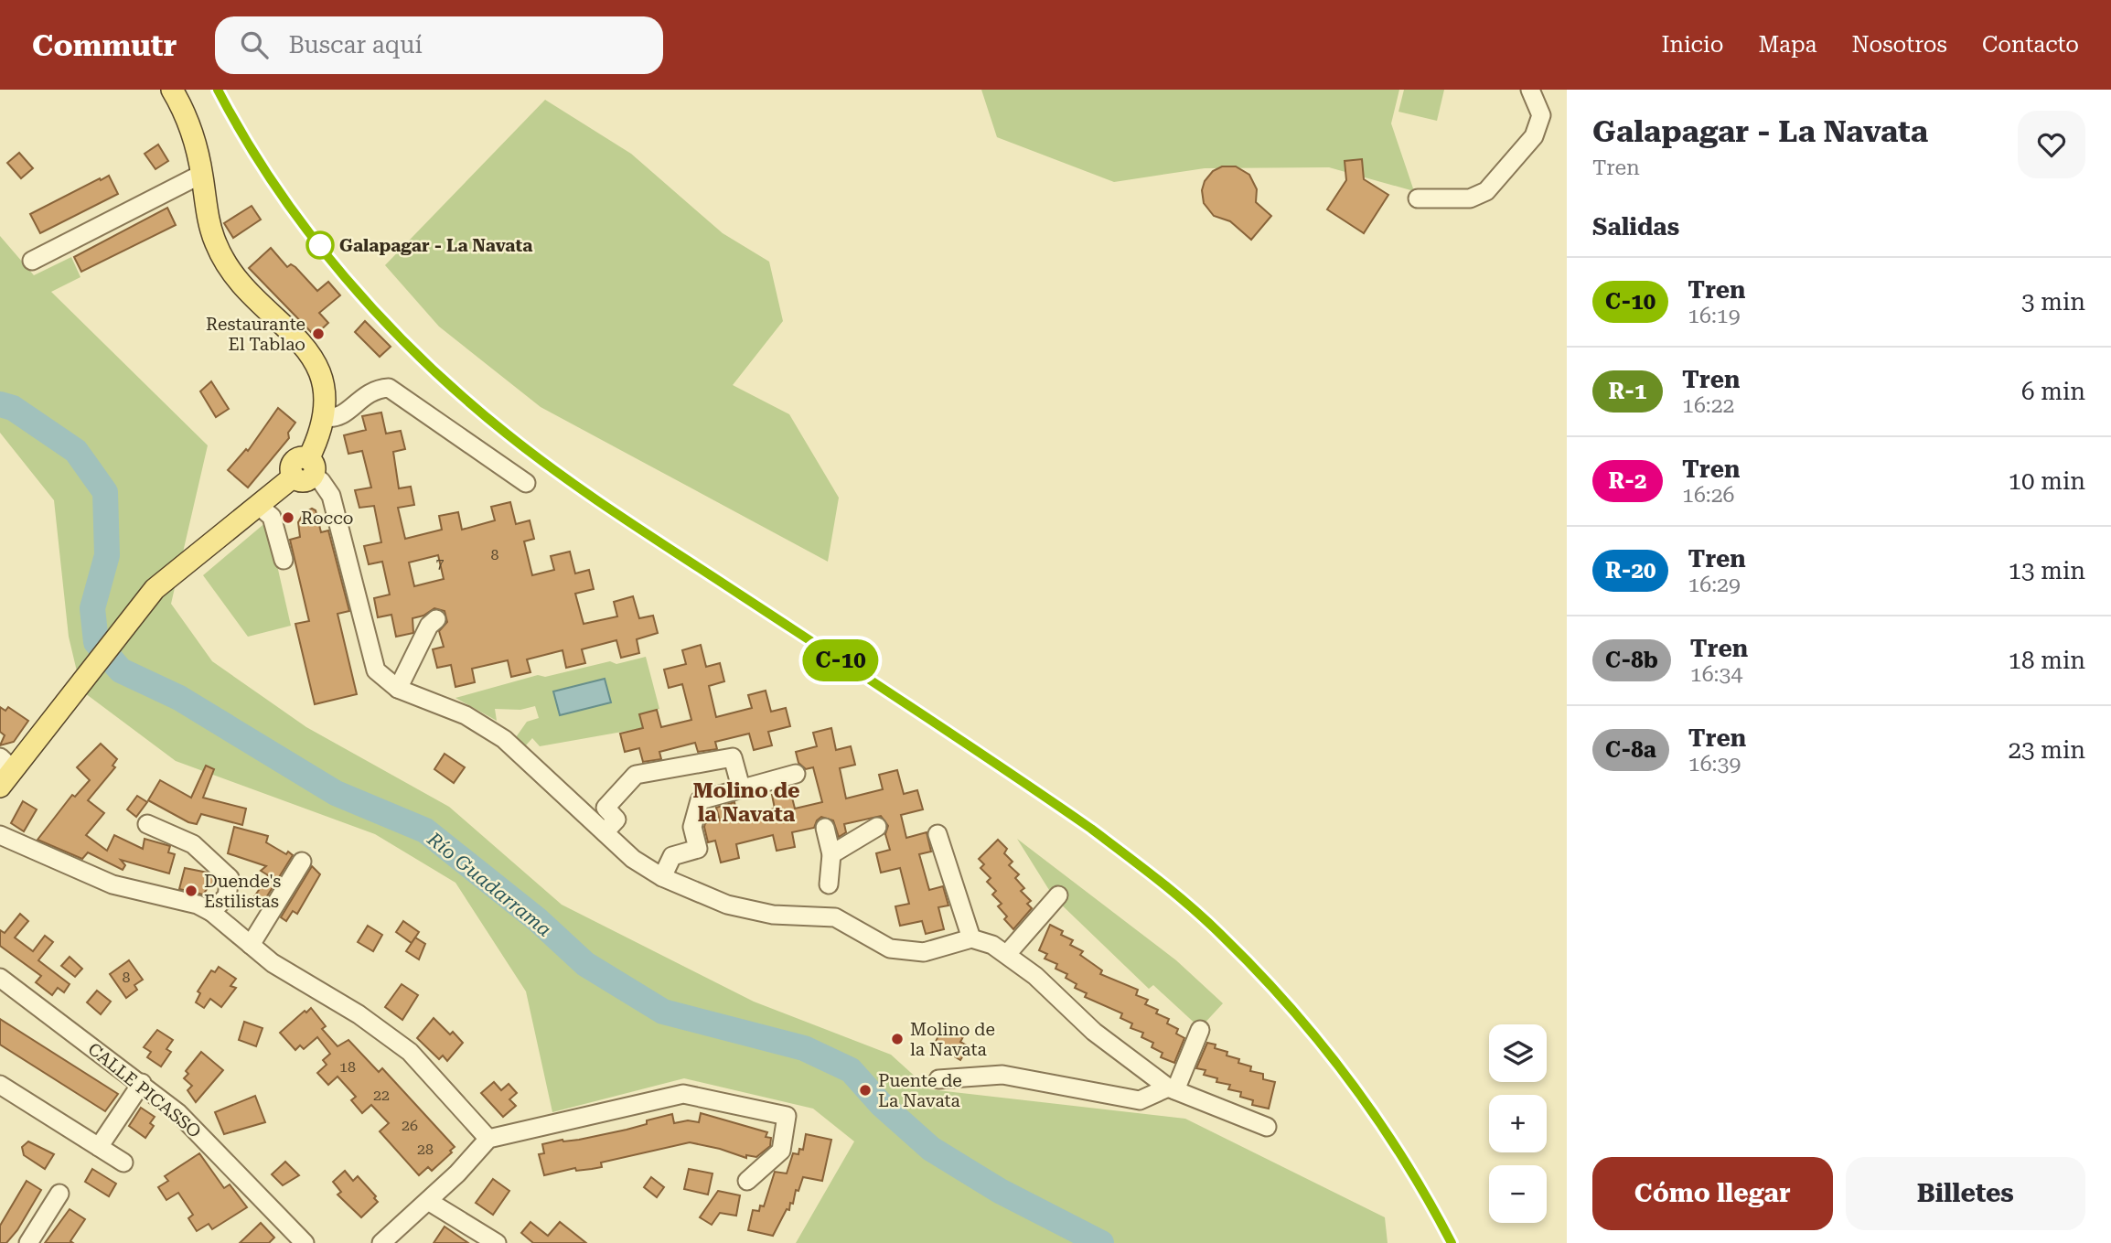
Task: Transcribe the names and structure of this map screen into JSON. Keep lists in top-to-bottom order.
{
  "streets": {
    "street": ["CALLE PICASSO"]
  },
  "districts": ["Molino de la Navata"],
  "water": ["Río Guadarrama"],
  "places": [
    "Galapagar - La Navata",
    "Restaurante El Tablao",
    "Rocco",
    "Duende's Estilistas",
    "Molino de la Navata",
    "Puente de La Navata"
  ],
  "house_numbers": [
    "8",
    "7",
    "8",
    "18",
    "22",
    "26",
    "28"
  ],
  "page": {
    "header": "Commutr",
    "search": "Buscar aquí",
    "nav": [
      "Inicio",
      "Mapa",
      "Nosotros",
      "Contacto"
    ],
    "on_map": "C-10",
    "heading": [
      ["Galapagar - La Navata", "Tren"],
      "Salidas"
    ],
    "list": [
      {
        "mark": "C-10",
        "name": "Tren",
        "note": "16:19",
        "value": "3 min"
      },
      {
        "mark": "R-1",
        "name": "Tren",
        "note": "16:22",
        "value": "6 min"
      },
      {
        "mark": "R-2",
        "name": "Tren",
        "note": "16:26",
        "value": "10 min"
      },
      {
        "mark": "R-20",
        "name": "Tren",
        "note": "16:29",
        "value": "13 min"
      },
      {
        "mark": "C-8b",
        "name": "Tren",
        "note": "16:34",
        "value": "18 min"
      },
      {
        "mark": "C-8a",
        "name": "Tren",
        "note": "16:39",
        "value": "23 min"
      }
    ],
    "map_buttons": ["+", "−"],
    "buttons": ["Cómo llegar", "Billetes"]
  }
}
